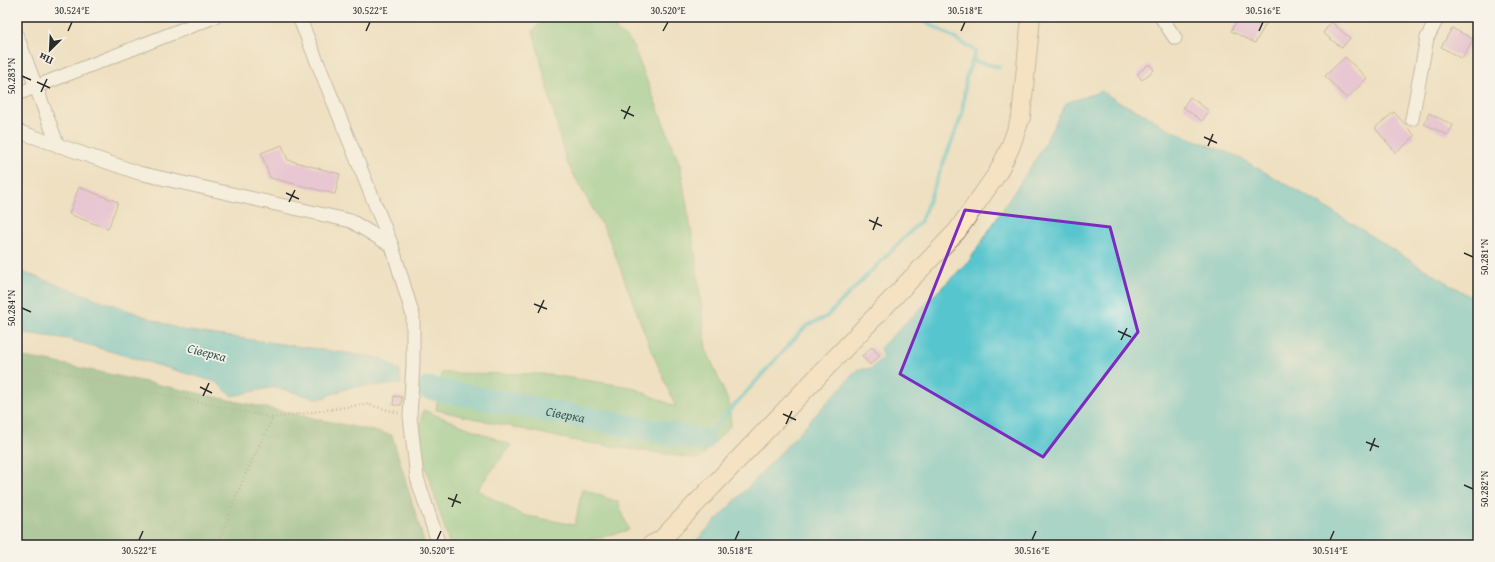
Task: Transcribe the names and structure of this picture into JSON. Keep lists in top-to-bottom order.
{
  "water": ["Сіверка"],
  "north": "bottom left",
  "coordinates": [
    "30.524°E",
    "30.522°E",
    "30.520°E",
    "30.518°E",
    "30.516°E",
    "50.283°N",
    "50.281°N",
    "50.284°N",
    "50.282°N",
    "30.514°E"
  ]
}
